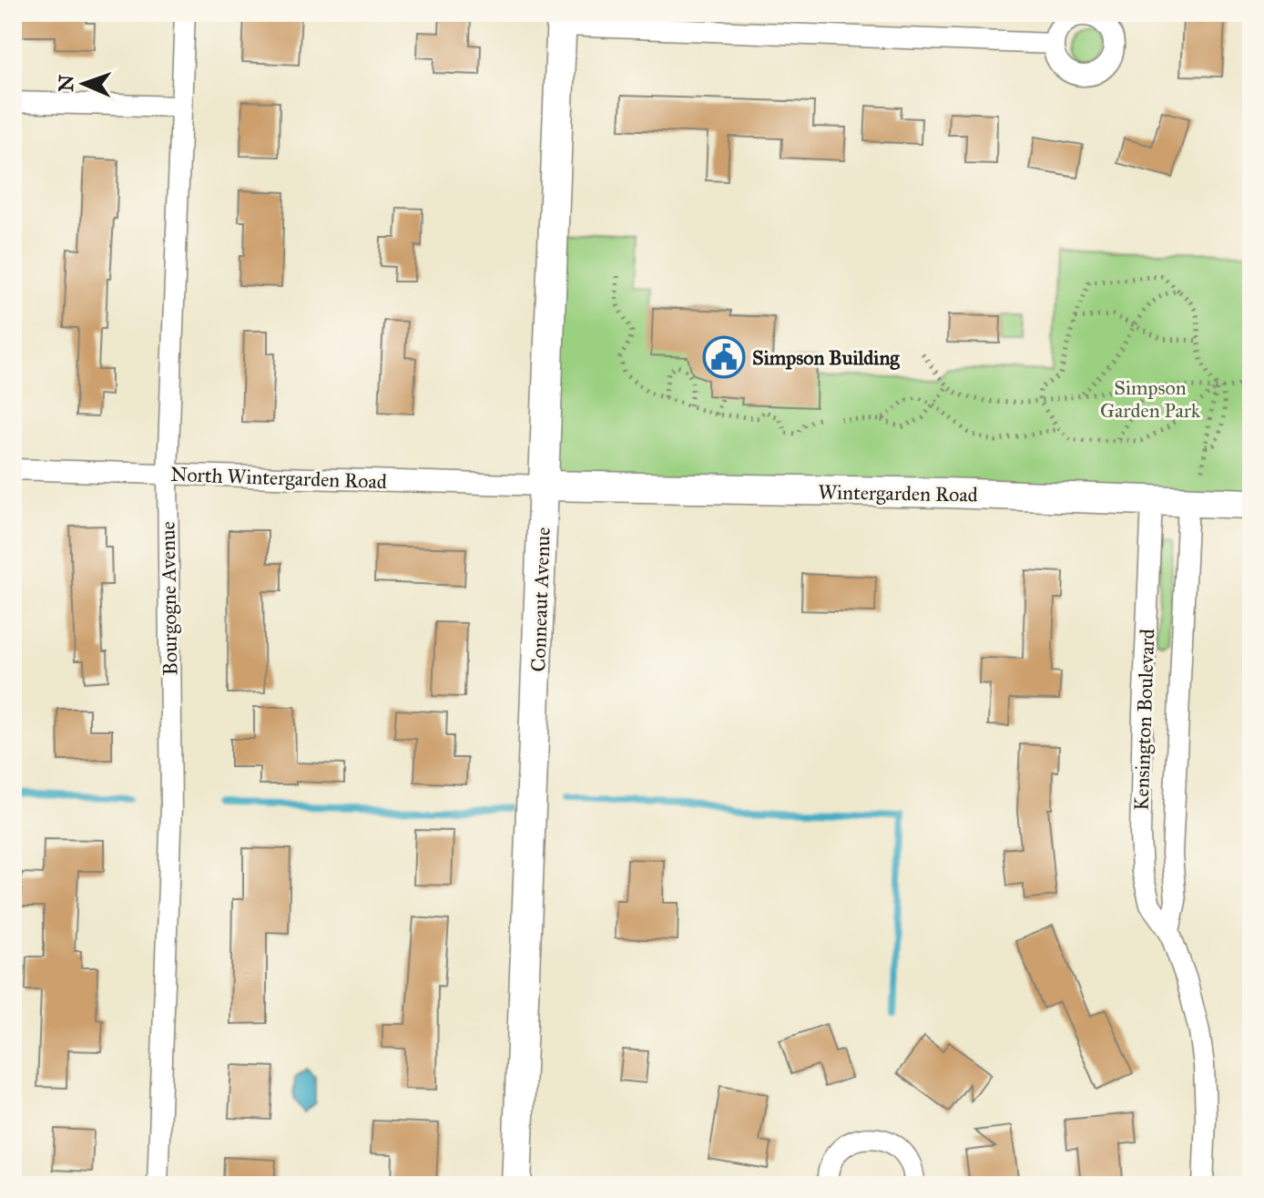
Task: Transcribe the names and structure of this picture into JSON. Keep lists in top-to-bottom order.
{
  "streets": {
    "street": [
      "North Wintergarden Road",
      "Wintergarden Road",
      "Bourgogne Avenue",
      "Conneaut Avenue",
      "Kensington Boulevard"
    ]
  },
  "crossings": [
    ["North Wintergarden Road", "Wintergarden Road"],
    ["North Wintergarden Road", "Bourgogne Avenue"],
    ["North Wintergarden Road", "Conneaut Avenue"],
    ["Wintergarden Road", "Conneaut Avenue"],
    ["Wintergarden Road", "Kensington Boulevard"]
  ],
  "parks": ["Simpson Garden Park"],
  "places": {
    "public building": ["Simpson Building"]
  },
  "north": "left"
}
